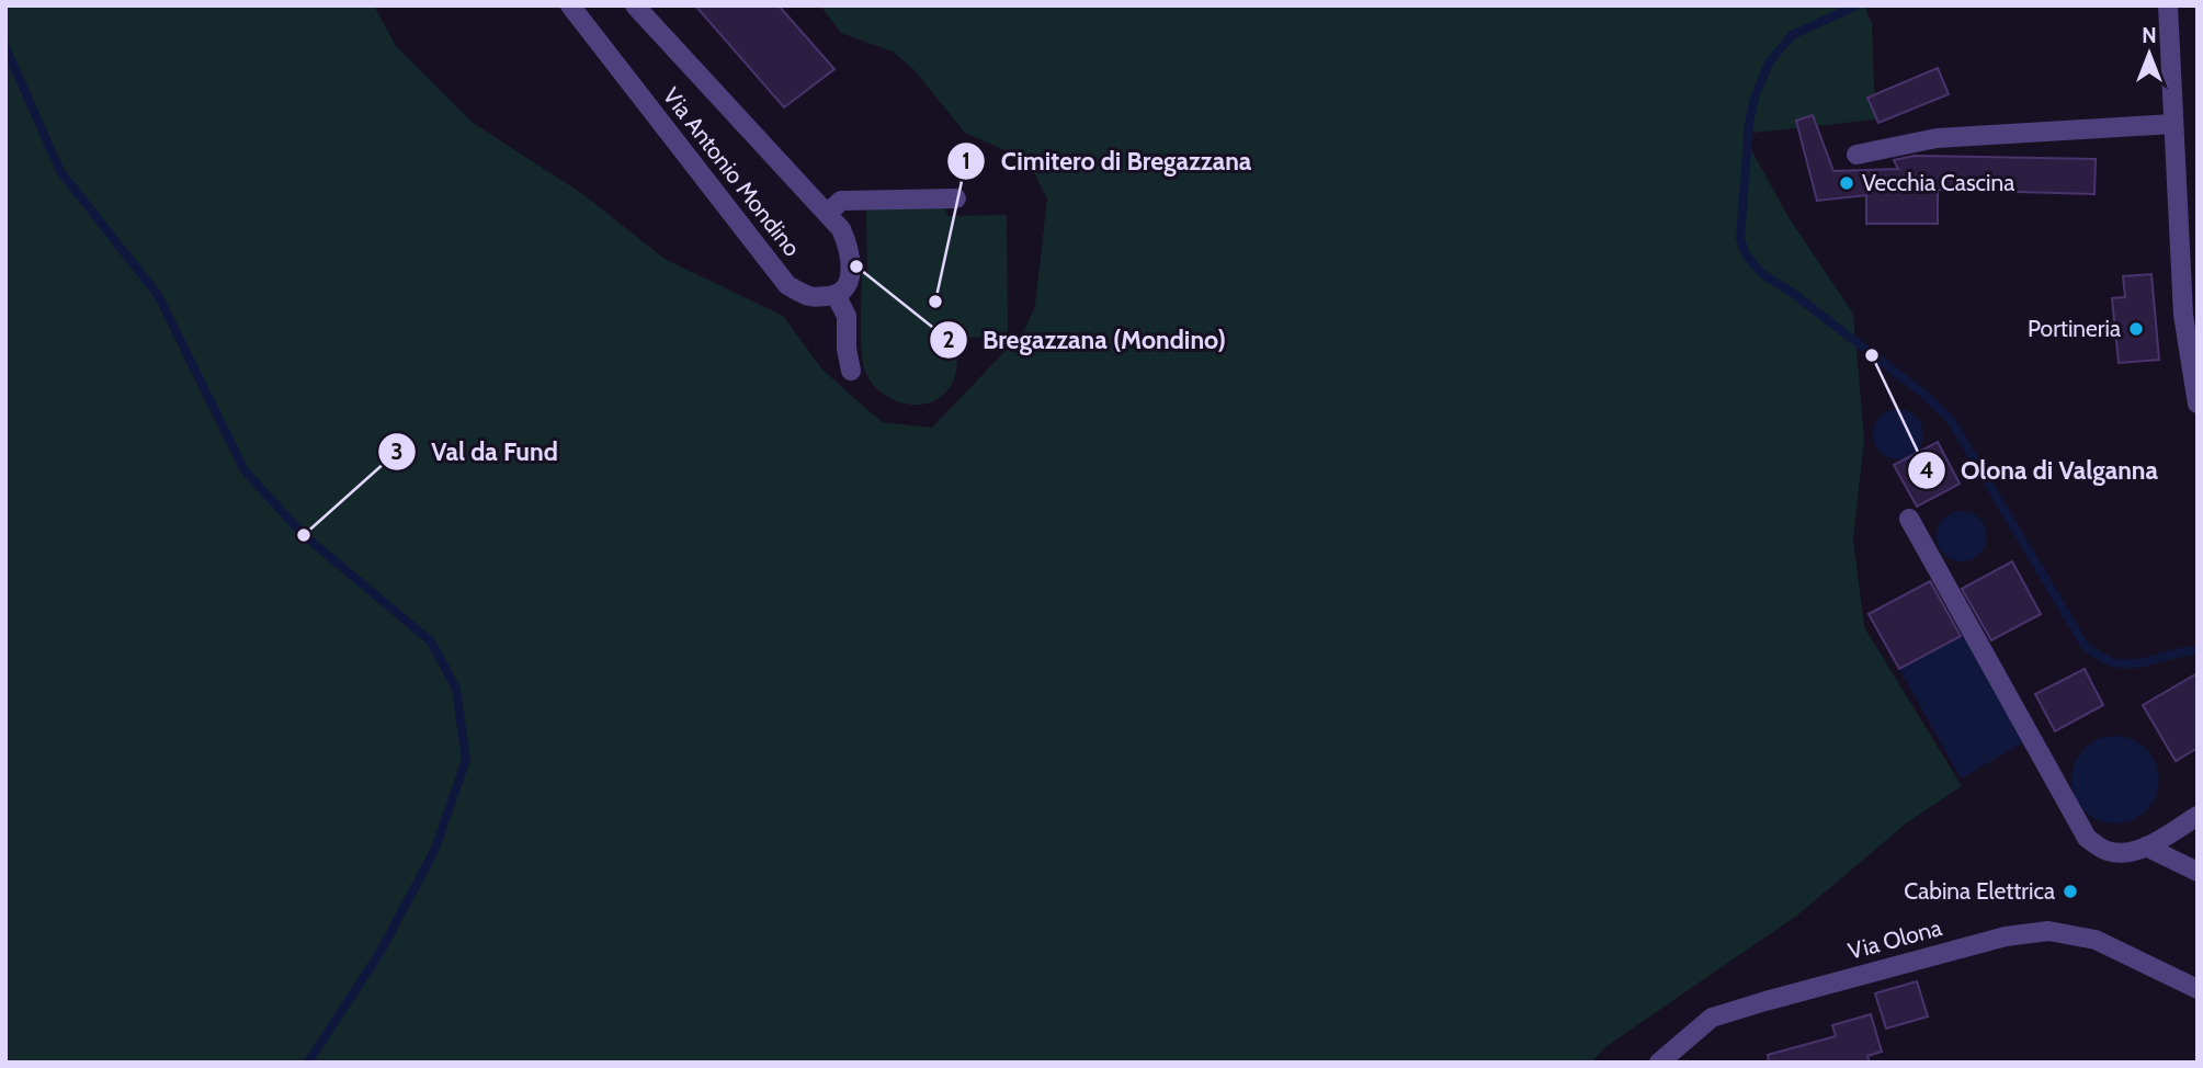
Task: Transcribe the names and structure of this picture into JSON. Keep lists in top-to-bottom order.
{
  "streets": {
    "street": ["Via Antonio Mondino", "Via Olona"]
  },
  "places": [
    "Vecchia Cascina",
    "Bregazzana (Mondino)",
    "Cimitero di Bregazzana",
    "Portineria",
    "Olona di Valganna",
    "Val da Fund",
    "Cabina Elettrica"
  ],
  "north": "top"
}
